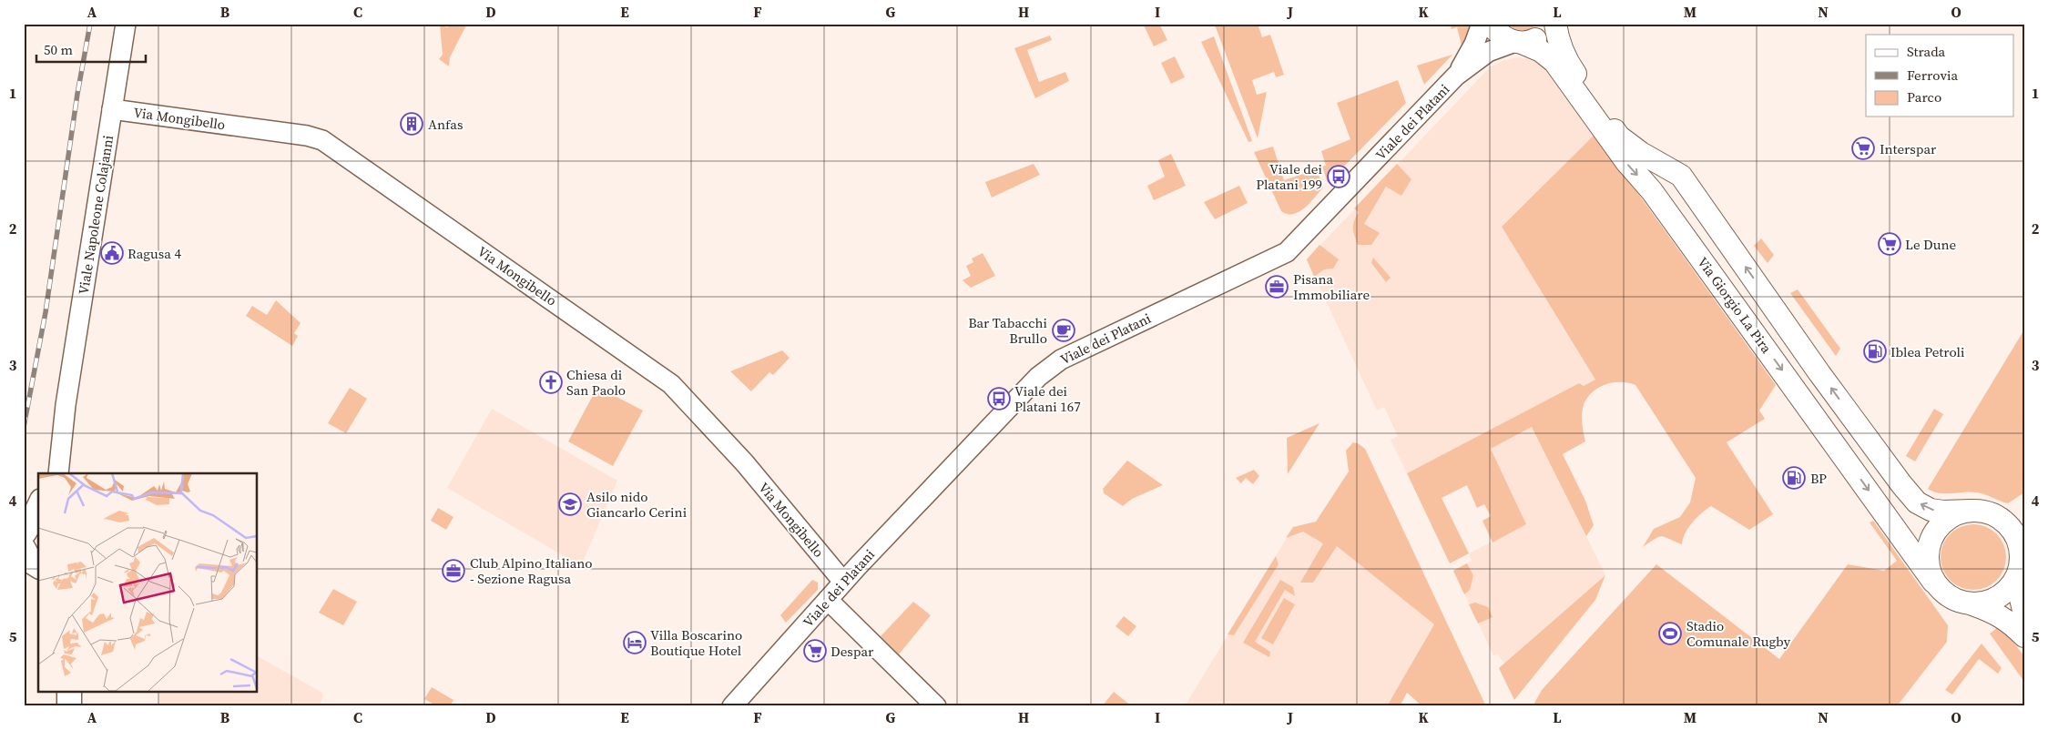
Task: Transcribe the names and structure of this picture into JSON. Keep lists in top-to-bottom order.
{
  "streets": {
    "main road": ["Via Giorgio La Pira"],
    "street": ["Via Mongibello", "Viale dei Platani", "Viale Napoleone Colajanni"]
  },
  "crossings": [
    ["Via Mongibello", "Viale dei Platani"],
    ["Via Mongibello", "Viale Napoleone Colajanni"]
  ],
  "places": {
    "building": ["Anfas"],
    "supermarket": ["Interspar", "Le Dune", "Despar"],
    "bus stop": ["Viale dei Platani 199", "Viale dei Platani 167"],
    "public building": ["Ragusa 4"],
    "office": ["Pisana Immobiliare", "Club Alpino Italiano - Sezione Ragusa"],
    "cafe": ["Bar Tabacchi Brullo"],
    "fuel station": ["Iblea Petroli", "BP"],
    "church": ["Chiesa di San Paolo"],
    "school or university": ["Asilo nido Giancarlo Cerini"],
    "sports": ["Stadio Comunale Rugby"],
    "hotel": ["Villa Boscarino Boutique Hotel"]
  },
  "legend": ["Strada", "Ferrovia", "Parco"],
  "scale_bar": "50 m",
  "grid": {
    "columns": [
      "A",
      "B",
      "C",
      "D",
      "E",
      "F",
      "G",
      "H",
      "I",
      "J",
      "K",
      "L",
      "M",
      "N",
      "O"
    ],
    "rows": [
      "1",
      "2",
      "3",
      "4",
      "5"
    ]
  }
}
